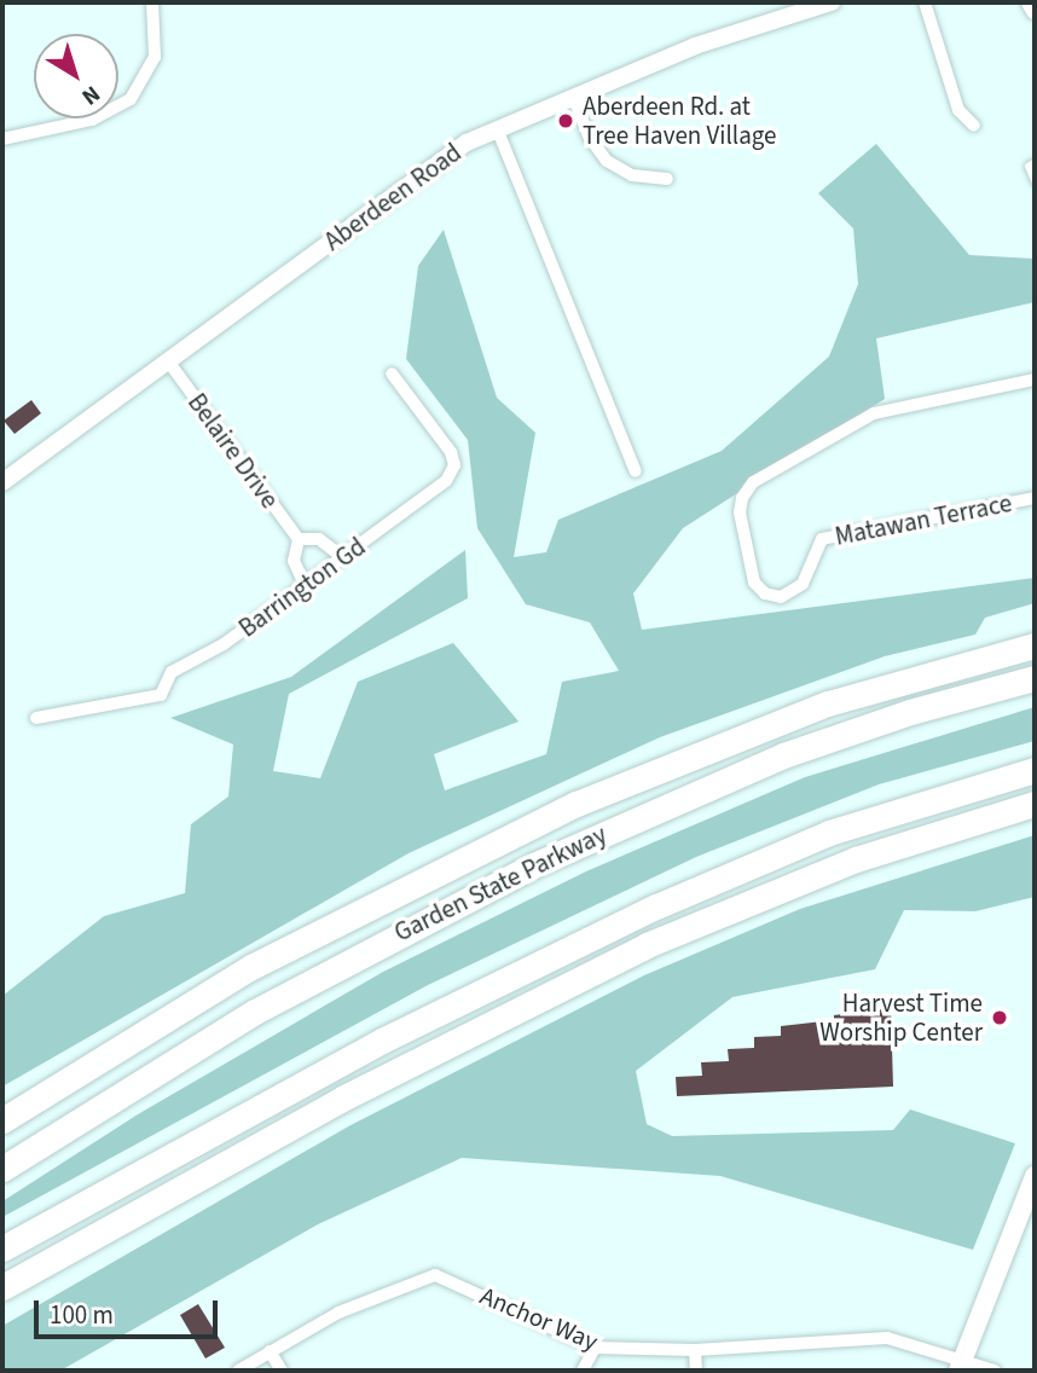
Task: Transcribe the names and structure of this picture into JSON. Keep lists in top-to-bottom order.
{
  "streets": {
    "highway": ["Garden State Parkway"],
    "street": [
      "Aberdeen Road",
      "Belaire Drive",
      "Matawan Terrace",
      "Barrington Gd",
      "Anchor Way"
    ]
  },
  "crossings": [
    ["Aberdeen Road", "Belaire Drive"]
  ],
  "places": ["Aberdeen Rd. at Tree Haven Village", "Harvest Time Worship Center"],
  "scale_bar": "100 m",
  "north": "bottom right"
}
